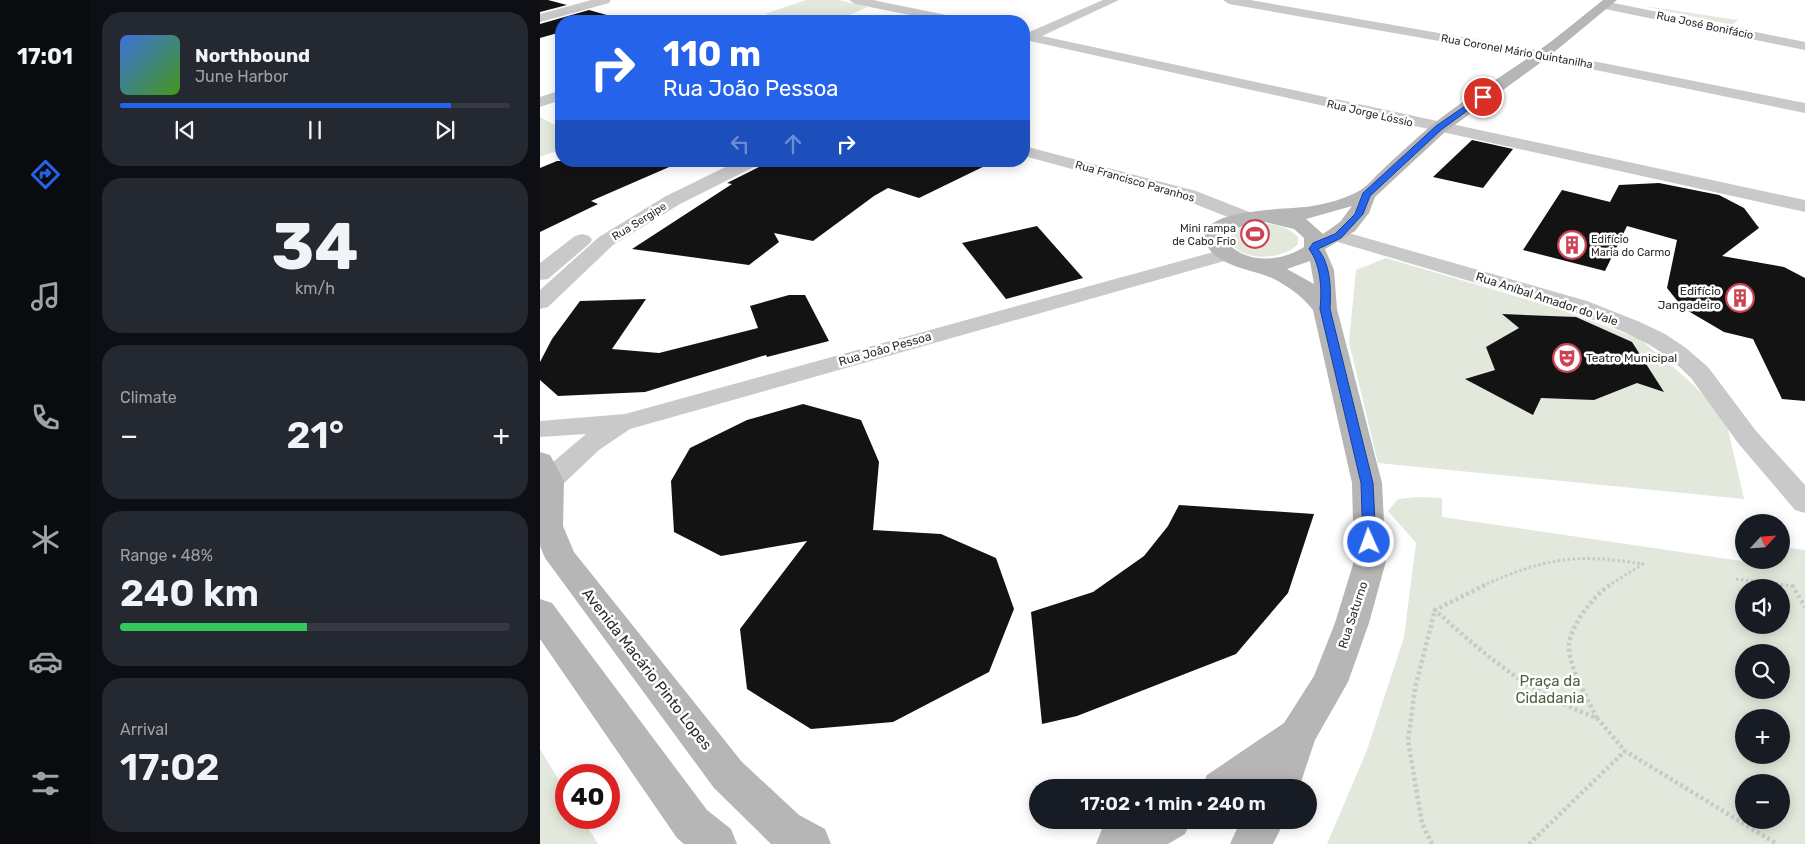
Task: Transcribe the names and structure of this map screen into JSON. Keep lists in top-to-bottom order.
{
  "streets": {
    "street": [
      "Rua José Bonifácio",
      "Rua Coronel Mário Quintanilha",
      "Rua Jorge Lóssio",
      "Rua Francisco Paranhos",
      "Rua Sergipe",
      "Rua Aníbal Amador do Vale",
      "Rua João Pessoa",
      "Rua Saturno",
      "Avenida Macário Pinto Lopes"
    ]
  },
  "parks": ["Praça da Cidadania"],
  "places": {
    "sports": ["Mini rampa de Cabo Frio"],
    "building": ["Edifício Maria do Carmo", "Edifício Jangadeiro"],
    "theatre": ["Teatro Municipal"]
  },
  "north": "top right",
  "page": {
    "tabs": "17:01",
    "turn": ["110 m", "Rua João Pessoa"],
    "song": ["Northbound", "June Harbor"],
    "tile": [
      ["34", "km/h"],
      "Climate",
      ["Range · 48%", "240 km"],
      ["Arrival", "17:02"]
    ],
    "heat": ["−", "21°", "+"],
    "map_buttons": ["+", "−"],
    "limit": "40",
    "trip": "17:02 · 1 min · 240 m"
  }
}
